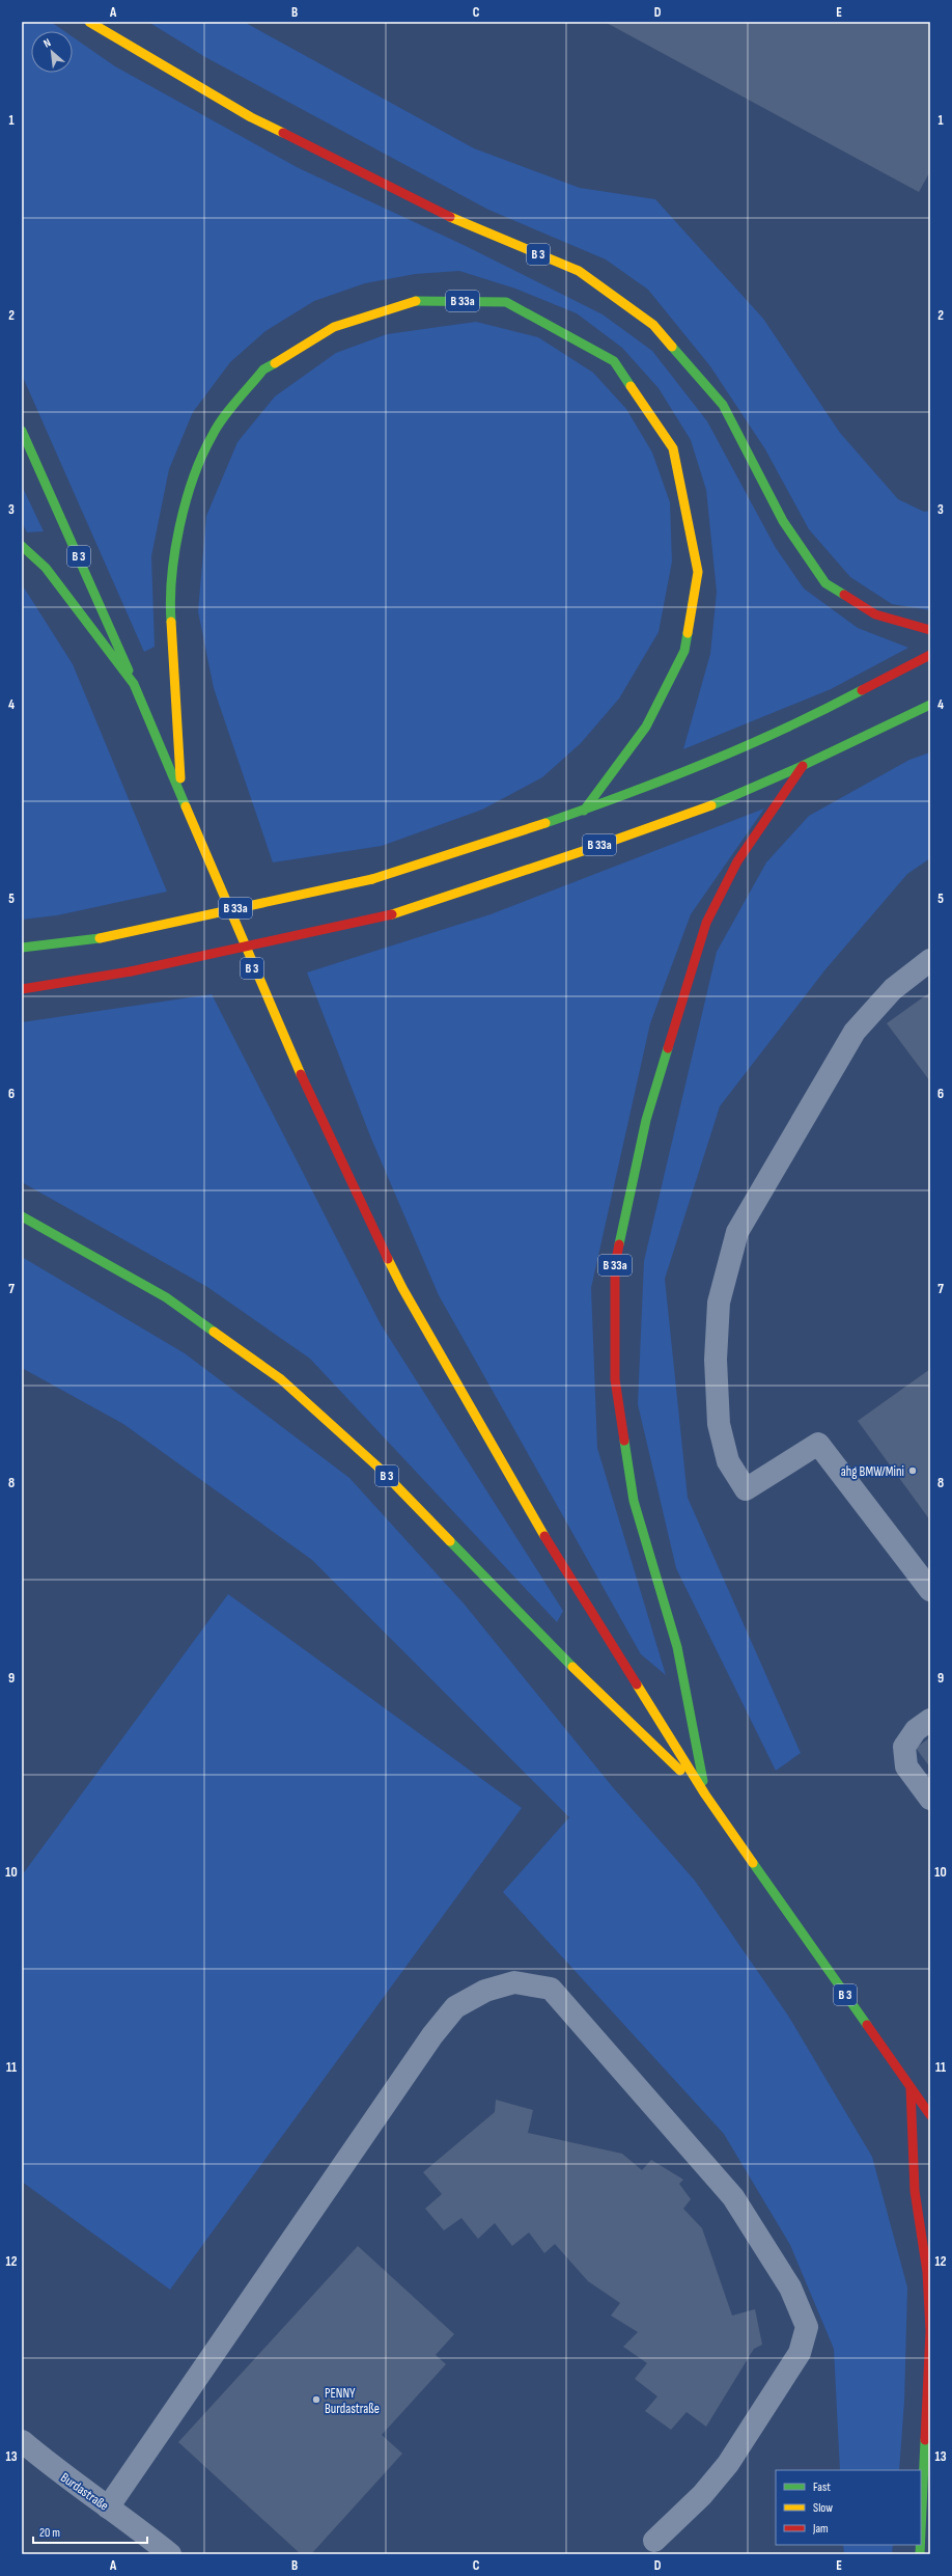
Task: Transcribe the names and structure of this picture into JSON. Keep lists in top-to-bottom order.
{
  "streets": {
    "main road": ["B 3", "B 33a"],
    "street": ["Burdastraße"]
  },
  "crossings": [
    ["B 3", "B 33a"]
  ],
  "places": ["ahg BMW/Mini", "PENNY Burdastraße"],
  "legend": ["Fast", "Slow", "Jam"],
  "scale_bar": "20 m",
  "north": "top left",
  "grid": {
    "columns": [
      "A",
      "B",
      "C",
      "D",
      "E"
    ],
    "rows": [
      "1",
      "2",
      "3",
      "4",
      "5",
      "6",
      "7",
      "8",
      "9",
      "10",
      "11",
      "12",
      "13"
    ]
  }
}
